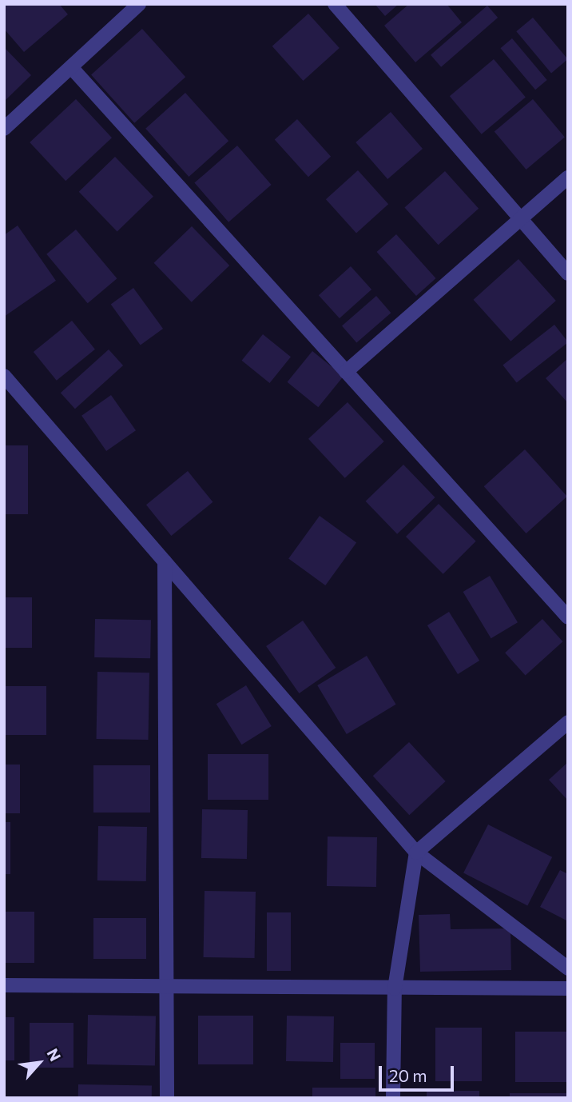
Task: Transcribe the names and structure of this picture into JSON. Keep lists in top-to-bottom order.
{
  "scale_bar": "20 m",
  "north": "top right"
}
